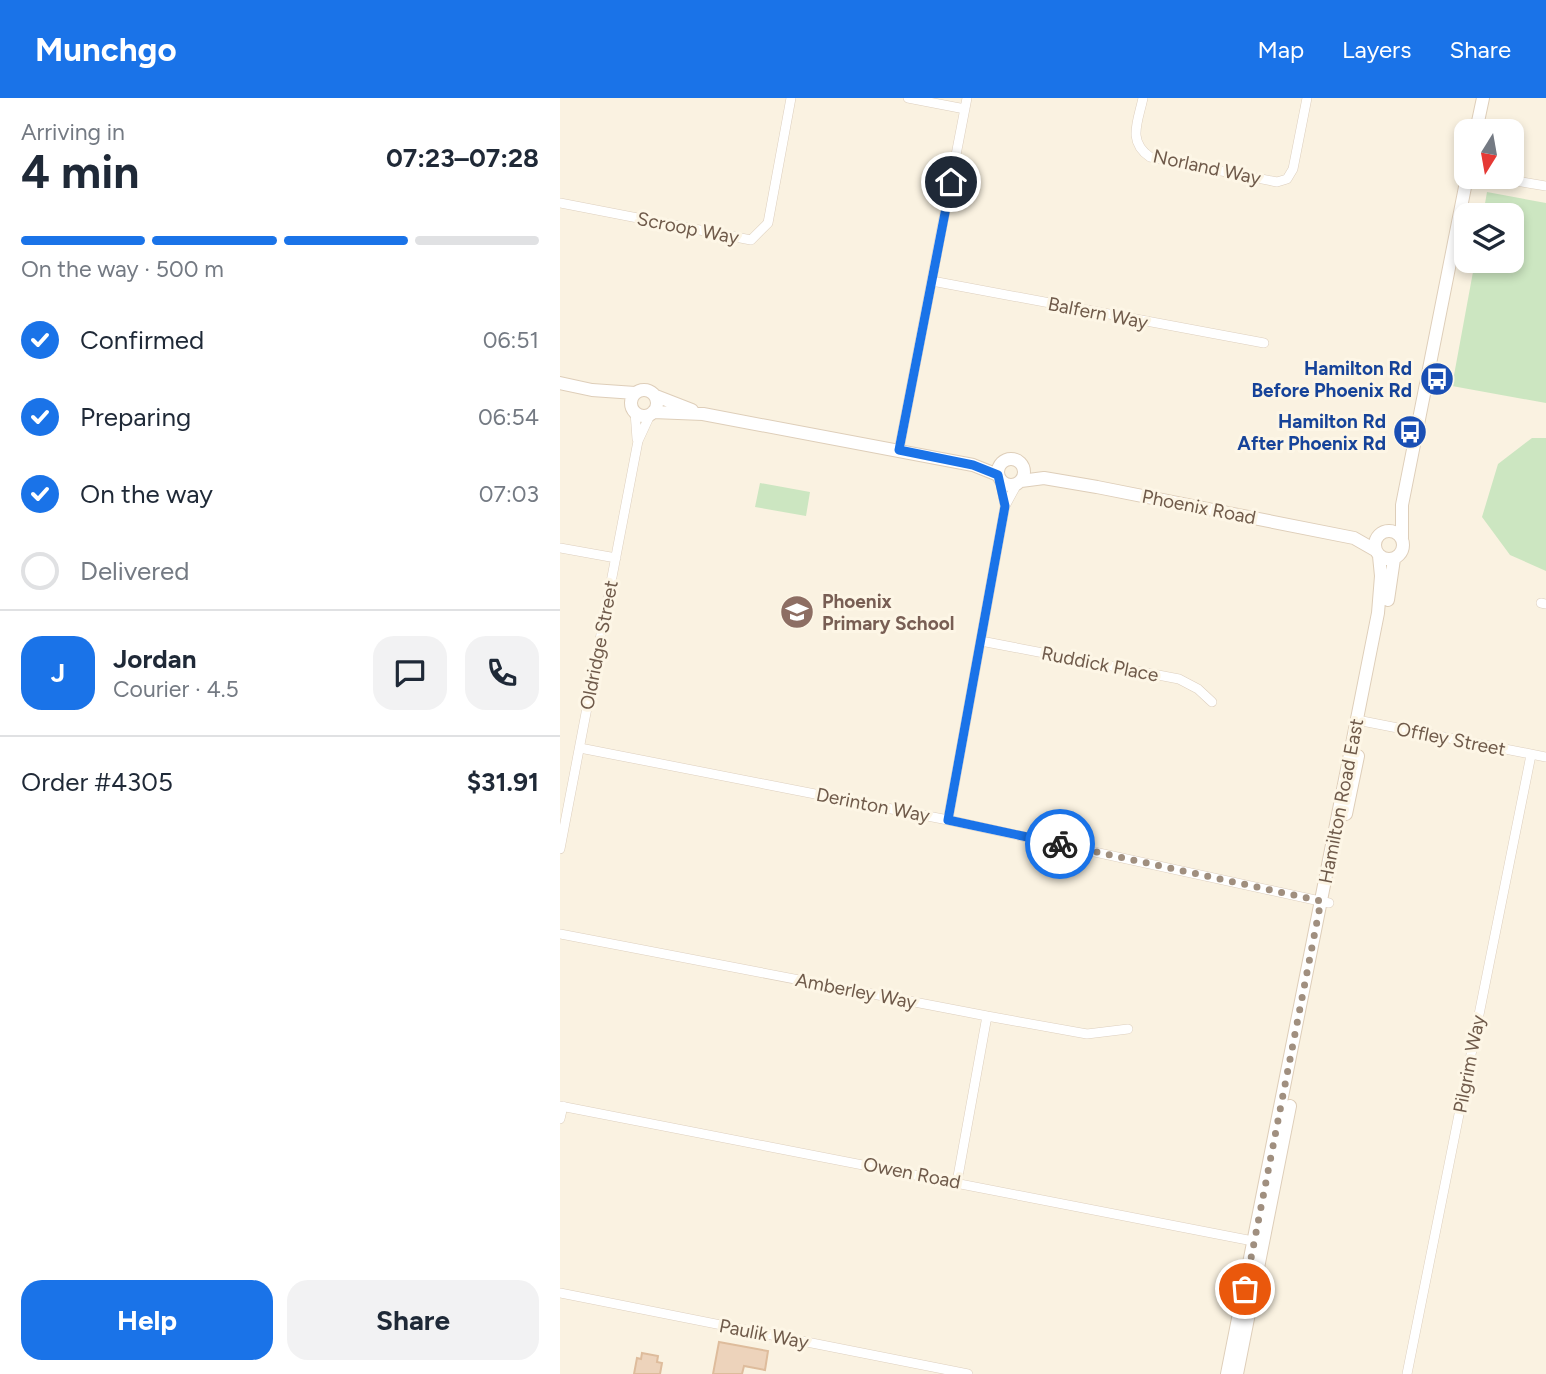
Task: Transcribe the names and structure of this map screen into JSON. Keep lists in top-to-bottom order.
{
  "streets": {
    "main road": ["Phoenix Road", "Hamilton Road East"],
    "street": [
      "Norland Way",
      "Scroop Way",
      "Balfern Way",
      "Oldridge Street",
      "Ruddick Place",
      "Offley Street",
      "Derinton Way",
      "Amberley Way",
      "Pilgrim Way",
      "Owen Road",
      "Paulik Way"
    ]
  },
  "crossings": [
    ["Phoenix Road", "Hamilton Road East"],
    ["Oldridge Street", "Derinton Way"],
    ["Offley Street", "Hamilton Road East"],
    ["Offley Street", "Pilgrim Way"],
    ["Hamilton Road East", "Derinton Way"],
    ["Hamilton Road East", "Owen Road"]
  ],
  "places": {
    "bus stop": ["Hamilton Rd Before Phoenix Rd", "Hamilton Rd After Phoenix Rd"],
    "school or university": ["Phoenix Primary School"]
  },
  "north": "bottom",
  "page": {
    "header": "Munchgo",
    "nav": ["Map", "Layers", "Share"],
    "heading": ["4 min", "Arriving in", "07:23–07:28"],
    "panel": [
      "Jordan",
      "Courier · 4.5",
      "Order #4305",
      "$31.91"
    ],
    "bar": "On the way · 500 m",
    "list": [
      ["Confirmed", "06:51"],
      ["Preparing", "06:54"],
      ["On the way", "07:03"],
      "Delivered"
    ],
    "round": "J",
    "buttons": ["Help", "Share"]
  }
}
